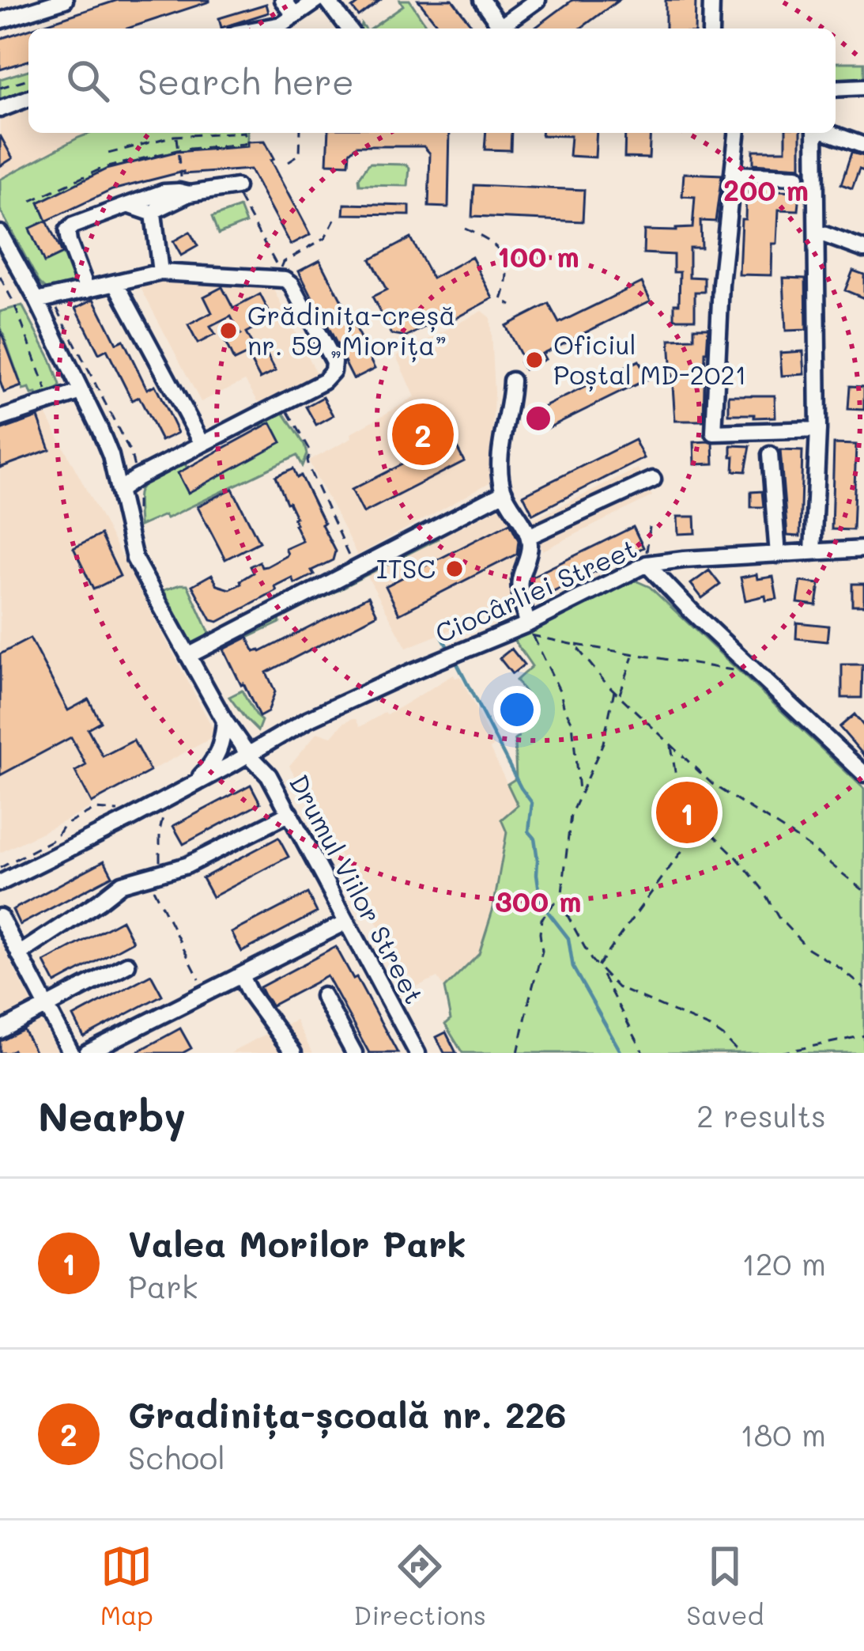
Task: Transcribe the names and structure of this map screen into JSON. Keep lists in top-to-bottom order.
{
  "streets": {
    "street": ["Ciocârliei Street", "Drumul Viilor Street"]
  },
  "crossings": [
    ["Ciocârliei Street", "Drumul Viilor Street"]
  ],
  "places": ["Grădinița-creșă nr. 59 „Miorița”", "Oficiul Poștal MD-2021", "ITSC"],
  "page": {
    "search": "Search here",
    "pins": ["2", "1"],
    "heading": ["Nearby", "2 results"],
    "list": [
      {
        "mark": "1",
        "name": "Valea Morilor Park",
        "note": "Park",
        "value": "120 m"
      },
      {
        "mark": "2",
        "name": "Gradinița-școală nr. 226",
        "note": "School",
        "value": "180 m"
      }
    ],
    "nav": ["Map", "Directions", "Saved"]
  },
  "rings": ["200 m", "100 m", "300 m"]
}
